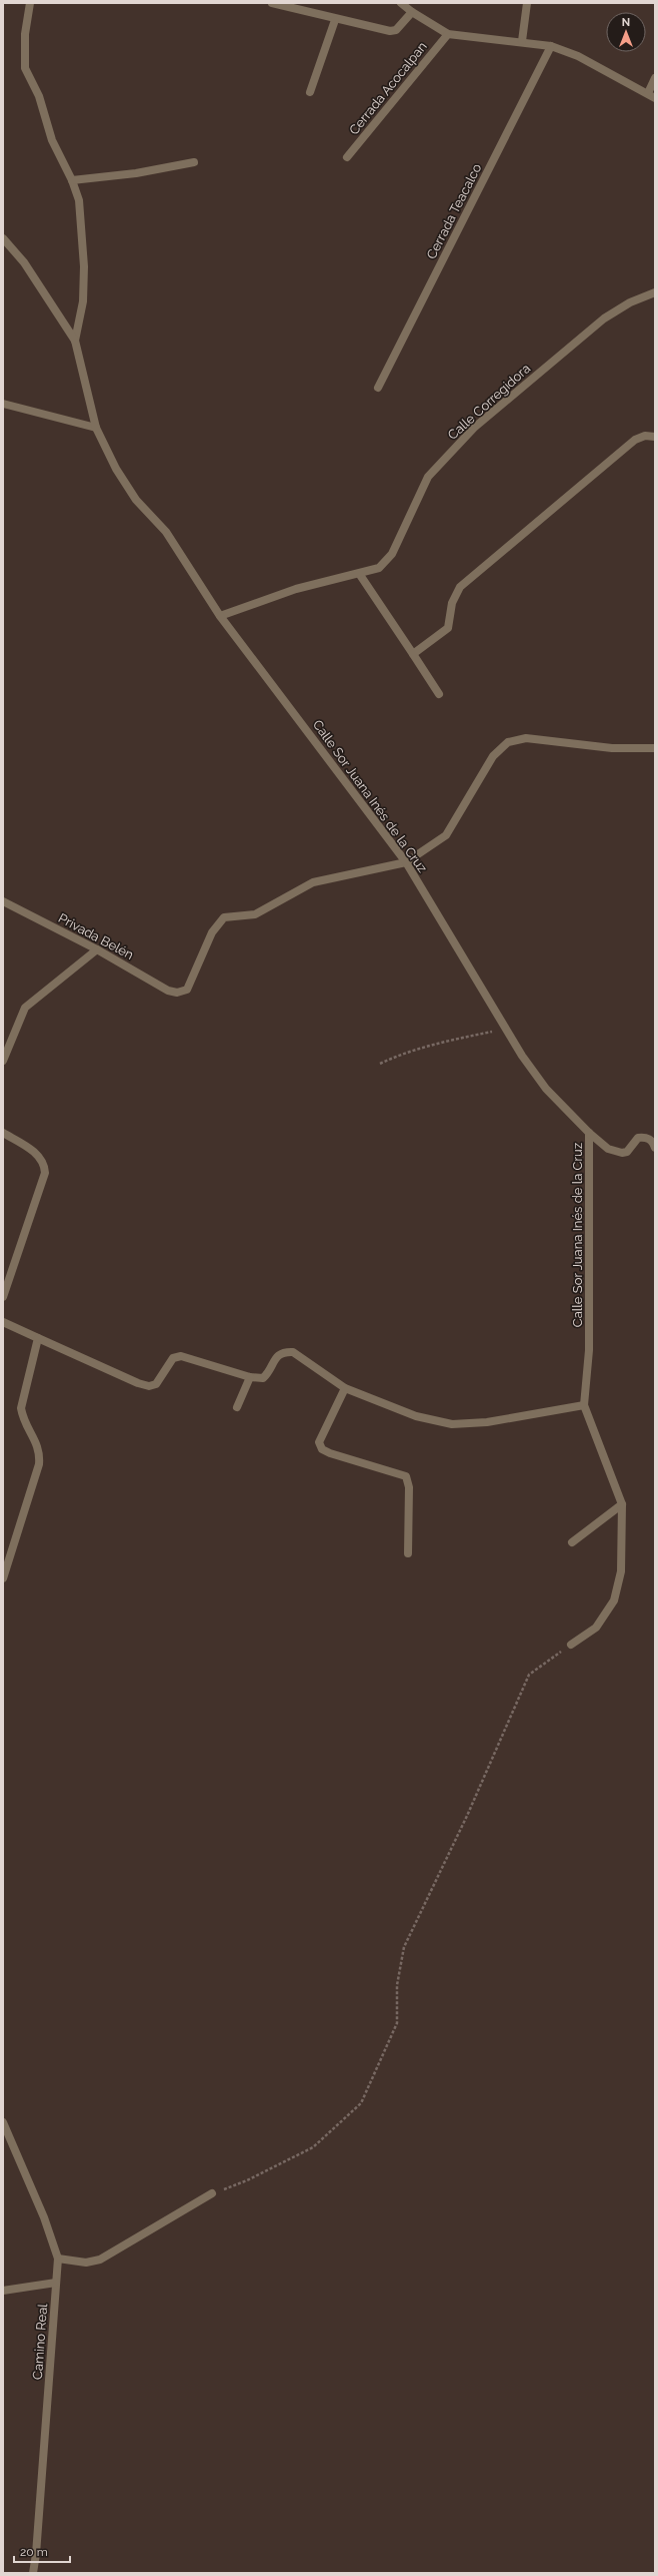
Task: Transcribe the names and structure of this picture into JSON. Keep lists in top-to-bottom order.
{
  "streets": {
    "street": [
      "Cerrada Acocalpan",
      "Cerrada Teacalco",
      "Calle Corregidora",
      "Calle Sor Juana Inés de la Cruz",
      "Privada Belén",
      "Camino Real"
    ]
  },
  "crossings": [
    ["Calle Corregidora", "Calle Sor Juana Inés de la Cruz"],
    ["Calle Sor Juana Inés de la Cruz", "Privada Belén"]
  ],
  "scale_bar": "20 m",
  "north": "top"
}
